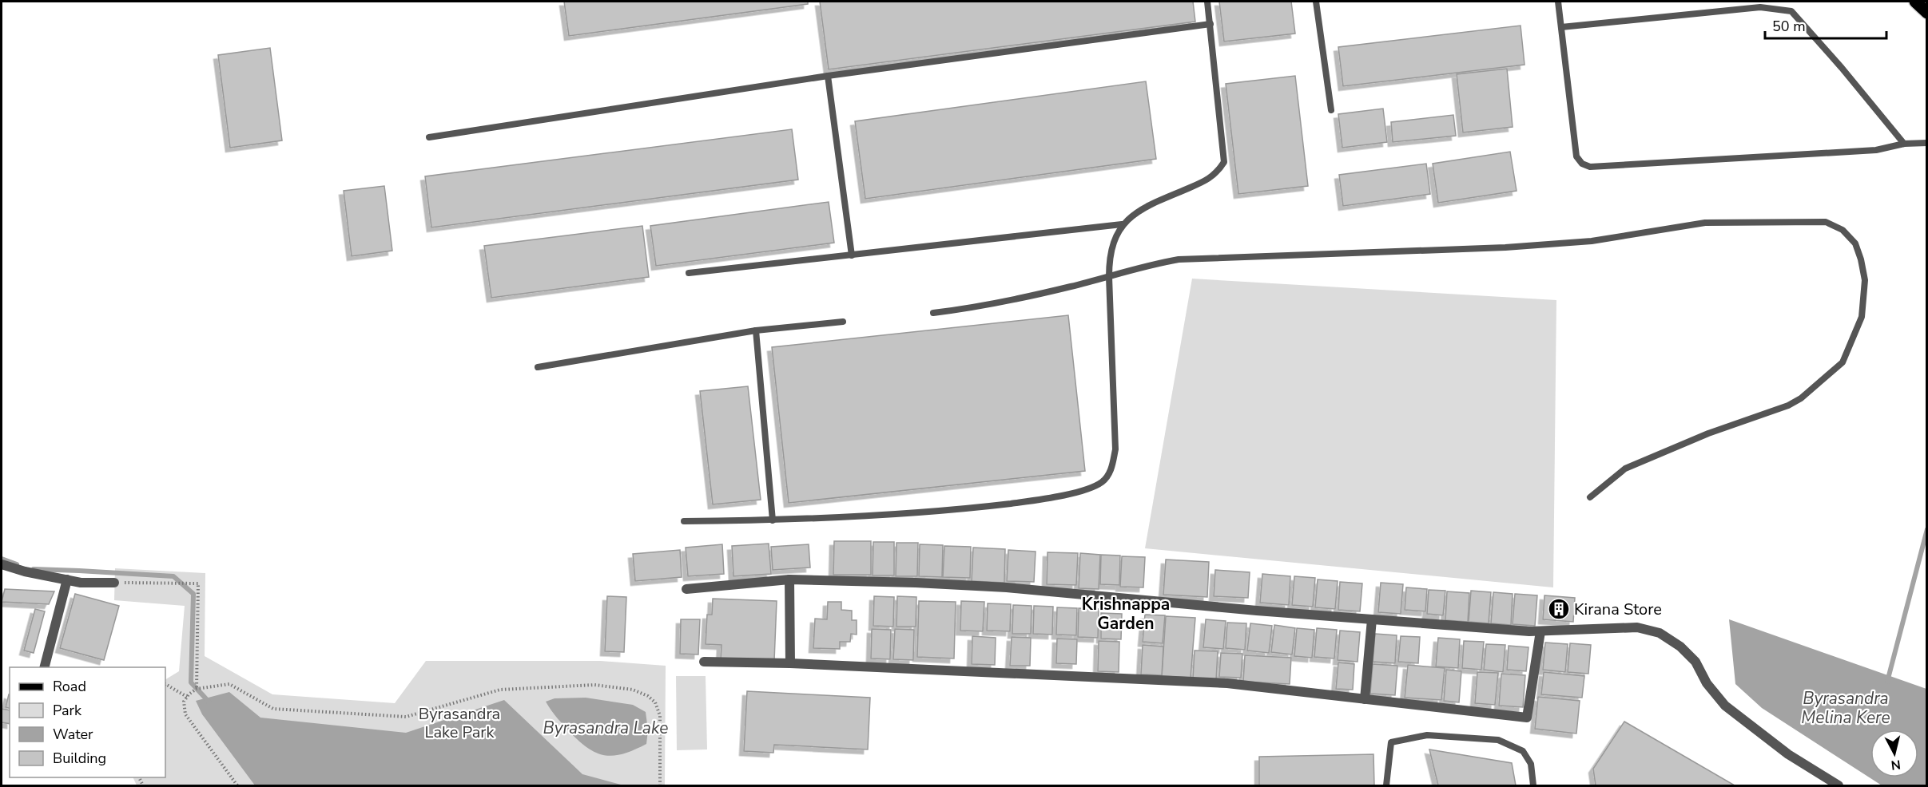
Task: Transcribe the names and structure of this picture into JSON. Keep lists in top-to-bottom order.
{
  "districts": ["Krishnappa Garden"],
  "water": ["Byrasandra Melina Kere", "Byrasandra Lake"],
  "parks": ["Byrasandra Lake Park"],
  "places": {
    "building": ["Kirana Store"]
  },
  "legend": [
    "Road",
    "Park",
    "Water",
    "Building"
  ],
  "scale_bar": "50 m",
  "north": "bottom"
}
